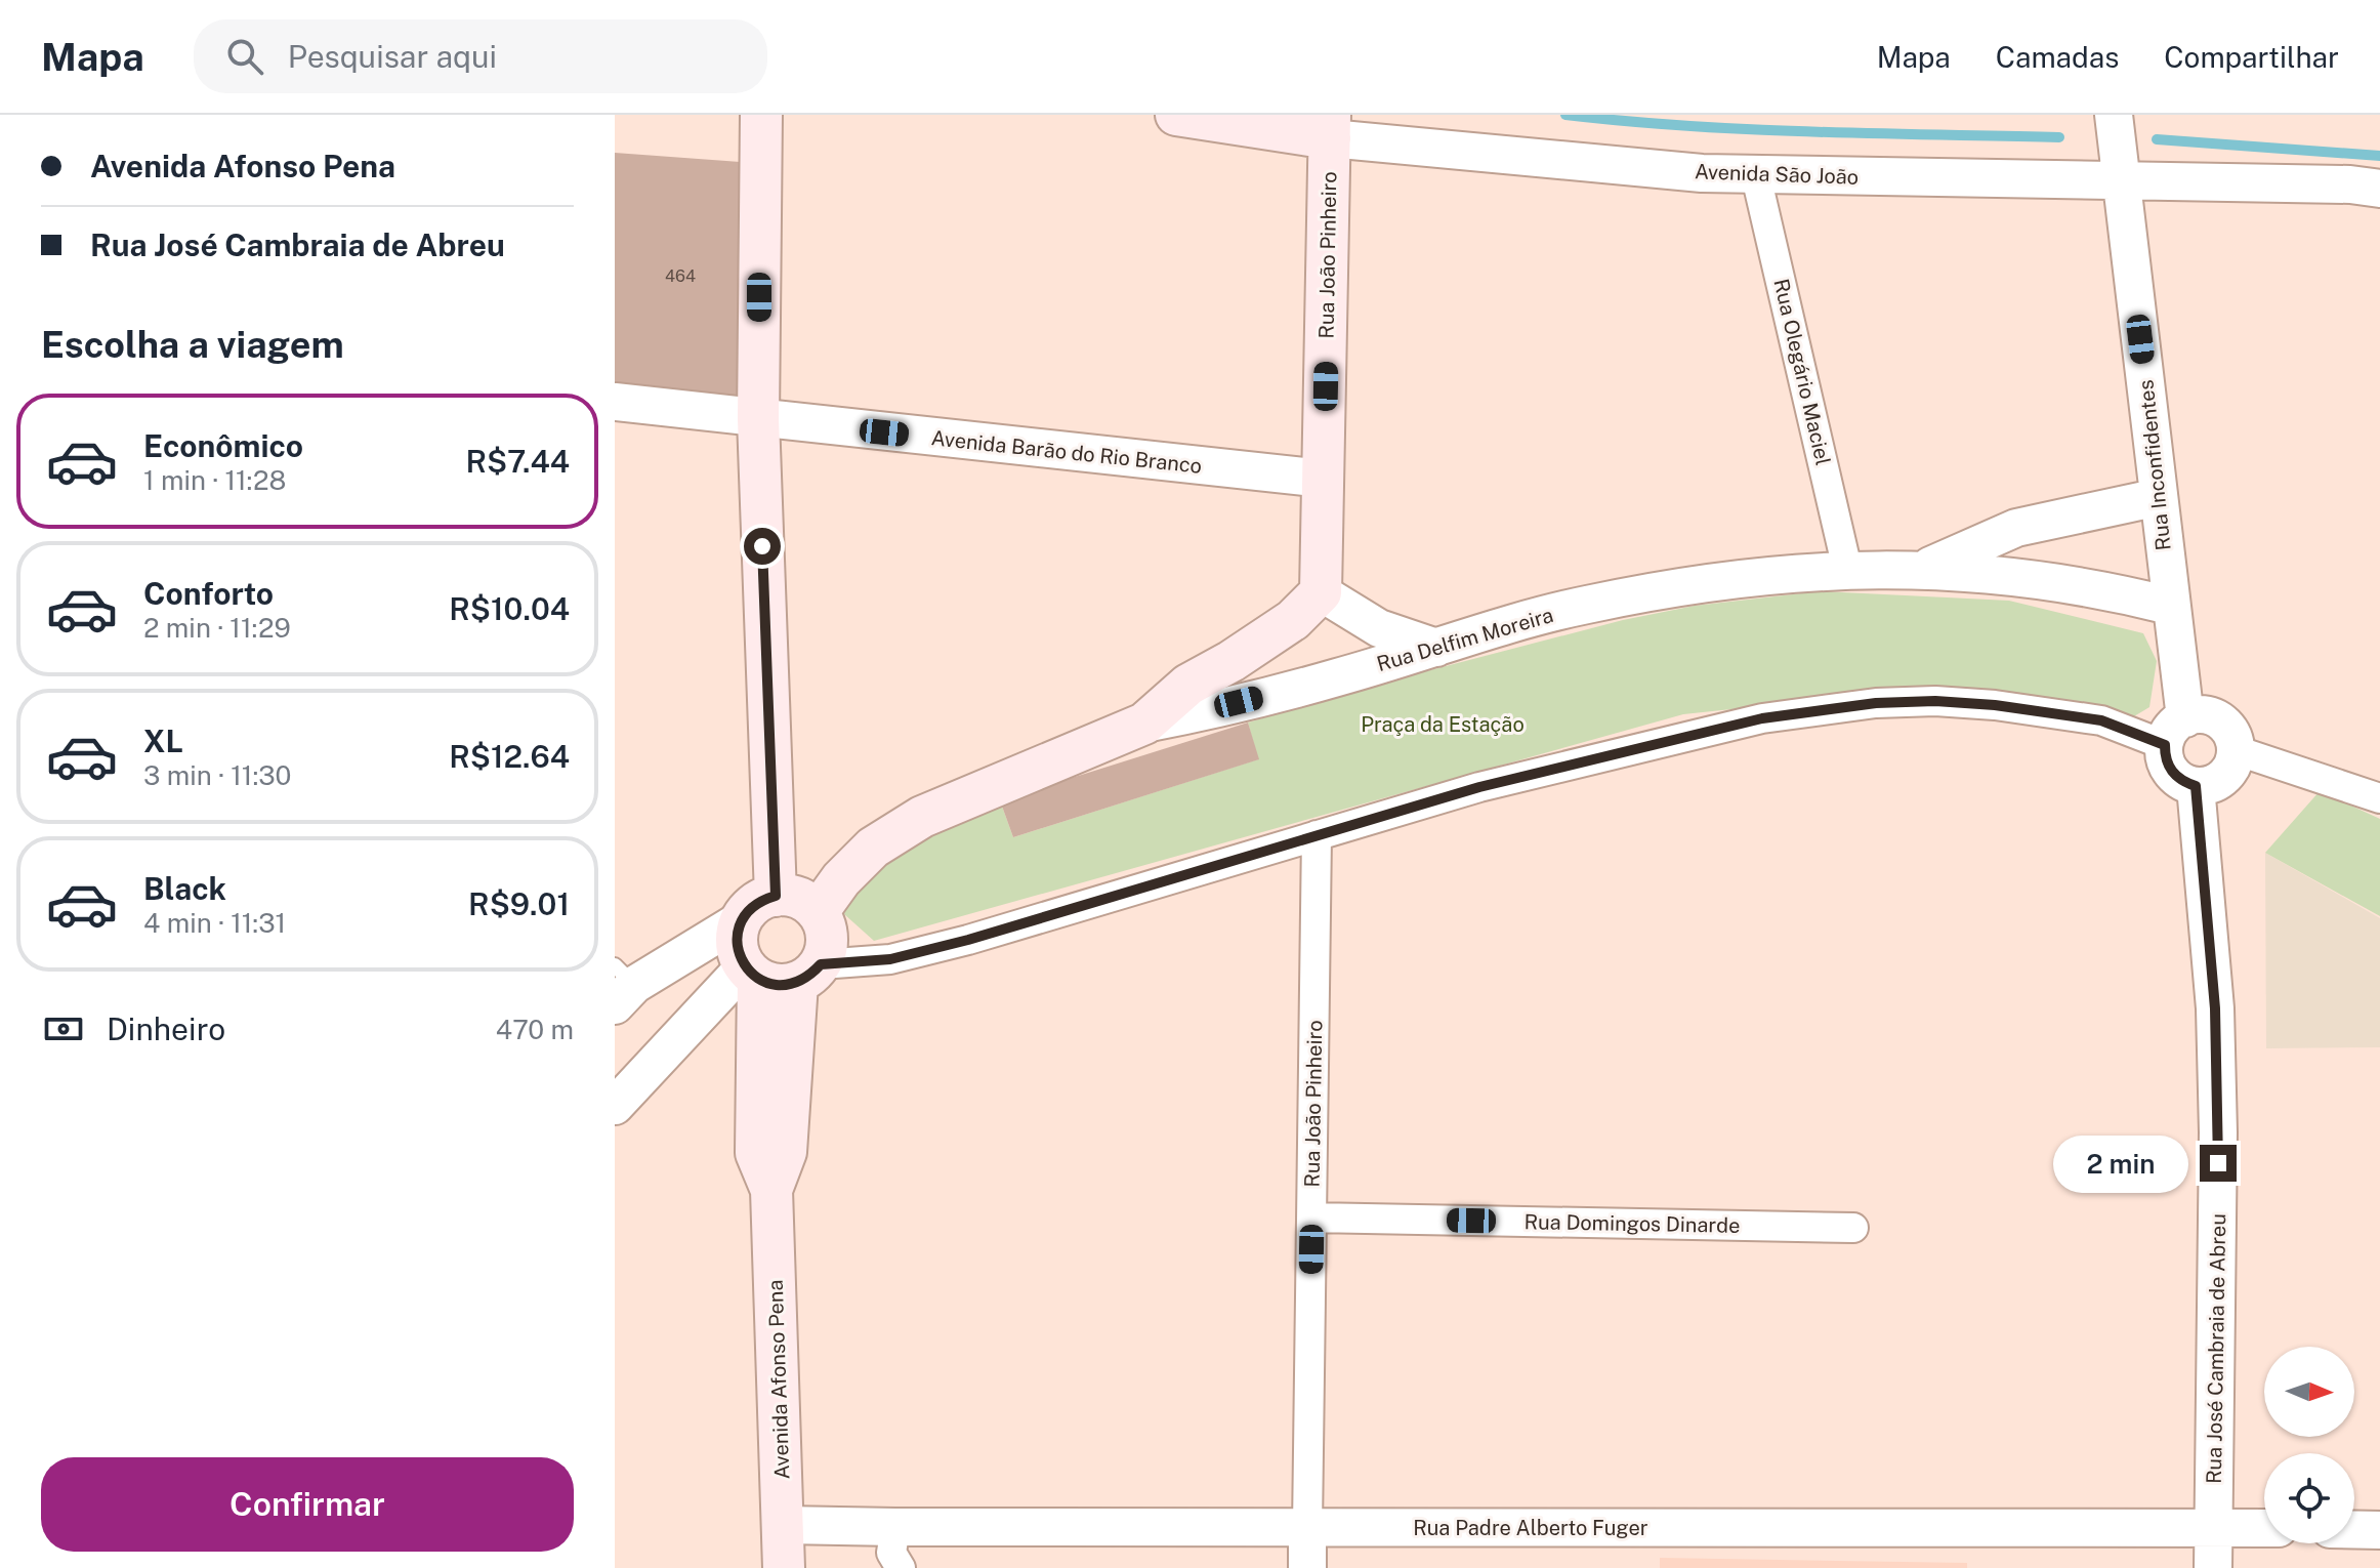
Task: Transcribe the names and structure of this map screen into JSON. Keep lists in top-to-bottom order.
{
  "streets": {
    "main road": [
      "Avenida São João",
      "Rua João Pinheiro",
      "Rua Delfim Moreira",
      "Avenida Afonso Pena"
    ],
    "street": [
      "Rua Olegário Maciel",
      "Avenida Barão do Rio Branco",
      "Rua Inconfidentes",
      "Rua Domingos Dinarde",
      "Rua José Cambraia de Abreu",
      "Rua Padre Alberto Fuger"
    ]
  },
  "crossings": [
    ["Avenida São João", "Rua João Pinheiro"],
    ["Avenida São João", "Rua Olegário Maciel"],
    ["Avenida São João", "Rua Inconfidentes"],
    ["Rua João Pinheiro", "Avenida Barão do Rio Branco"],
    ["Rua João Pinheiro", "Rua Domingos Dinarde"],
    ["Rua João Pinheiro", "Rua Padre Alberto Fuger"],
    ["Rua Olegário Maciel", "Rua Delfim Moreira"],
    ["Rua Inconfidentes", "Rua Delfim Moreira"],
    ["Rua Inconfidentes", "Rua José Cambraia de Abreu"],
    ["Rua Delfim Moreira", "Avenida Afonso Pena"],
    ["Rua José Cambraia de Abreu", "Rua Padre Alberto Fuger"],
    ["Avenida Afonso Pena", "Rua Padre Alberto Fuger"]
  ],
  "parks": ["Praça da Estação"],
  "house_numbers": ["464"],
  "north": "right",
  "page": {
    "header": "Mapa",
    "search": "Pesquisar aqui",
    "nav": ["Mapa", "Camadas", "Compartilhar"],
    "banner": ["Avenida Afonso Pena", "Rua José Cambraia de Abreu"],
    "heading": "Escolha a viagem",
    "list": [
      {
        "name": "Econômico",
        "note": "1 min · 11:28",
        "value": "R$7.44"
      },
      {
        "name": "Conforto",
        "note": "2 min · 11:29",
        "value": "R$10.04"
      },
      {
        "name": "XL",
        "note": "3 min · 11:30",
        "value": "R$12.64"
      },
      {
        "name": "Black",
        "note": "4 min · 11:31",
        "value": "R$9.01"
      }
    ],
    "pay": ["Dinheiro", "470 m"],
    "bubble": "2 min",
    "buttons": "Confirmar"
  }
}
